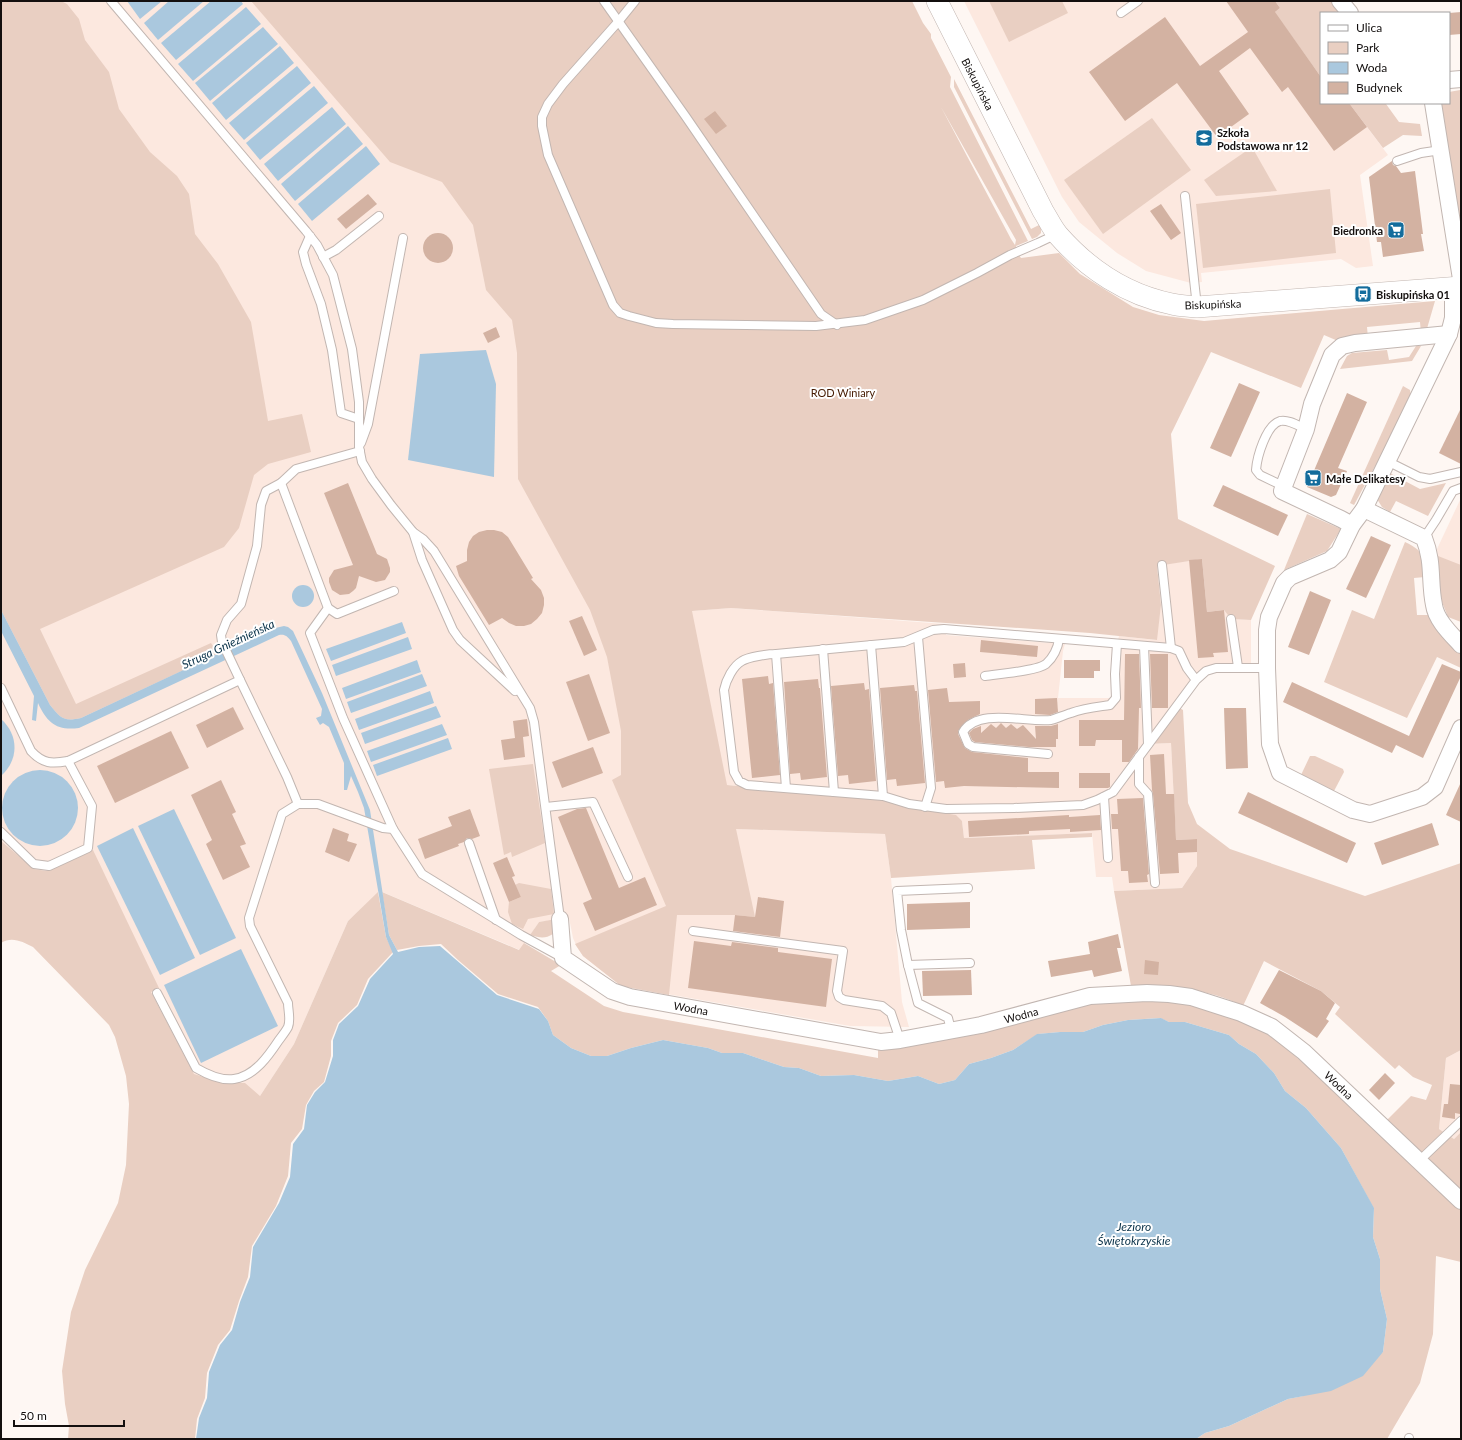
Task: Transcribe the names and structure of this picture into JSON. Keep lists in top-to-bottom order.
{
  "streets": {
    "street": ["Biskupińska", "Wodna"]
  },
  "water": ["Struga Gnieźnieńska", "Jezioro Świętokrzyskie"],
  "parks": ["ROD Winiary"],
  "places": {
    "school or university": ["Szkoła Podstawowa nr 12"],
    "supermarket": ["Biedronka", "Małe Delikatesy"],
    "bus stop": ["Biskupińska 01"]
  },
  "legend": [
    "Ulica",
    "Park",
    "Woda",
    "Budynek"
  ],
  "scale_bar": "50 m"
}
